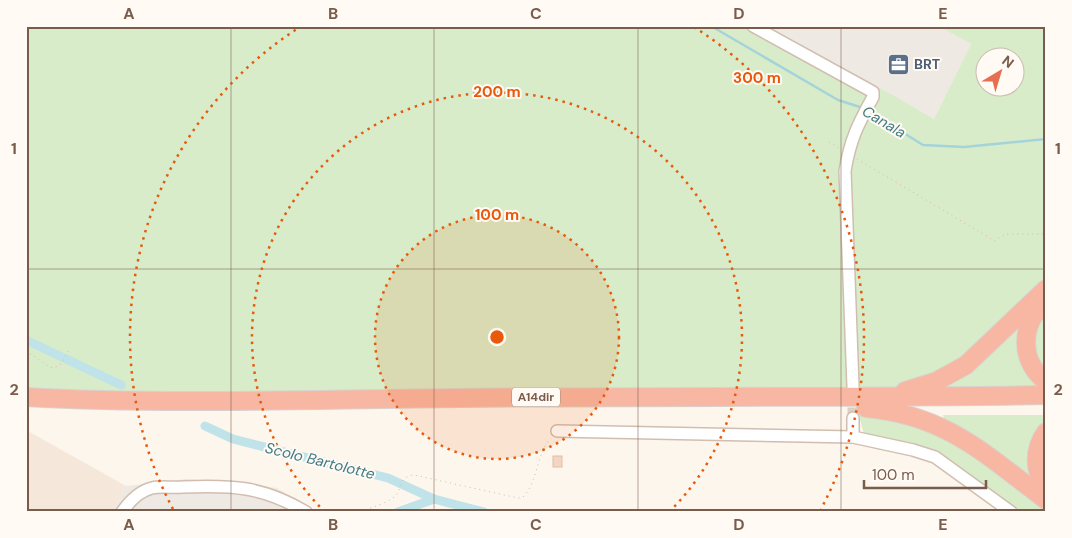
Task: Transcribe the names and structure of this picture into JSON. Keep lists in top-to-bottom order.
{
  "streets": {
    "highway": ["A14dir"]
  },
  "water": ["Canala", "Scolo Bartolotte"],
  "places": {
    "office": ["BRT"]
  },
  "scale_bar": "100 m",
  "north": "top right",
  "grid": {
    "columns": [
      "A",
      "B",
      "C",
      "D",
      "E"
    ],
    "rows": ["1", "2"]
  },
  "rings": ["300 m", "200 m", "100 m"]
}
